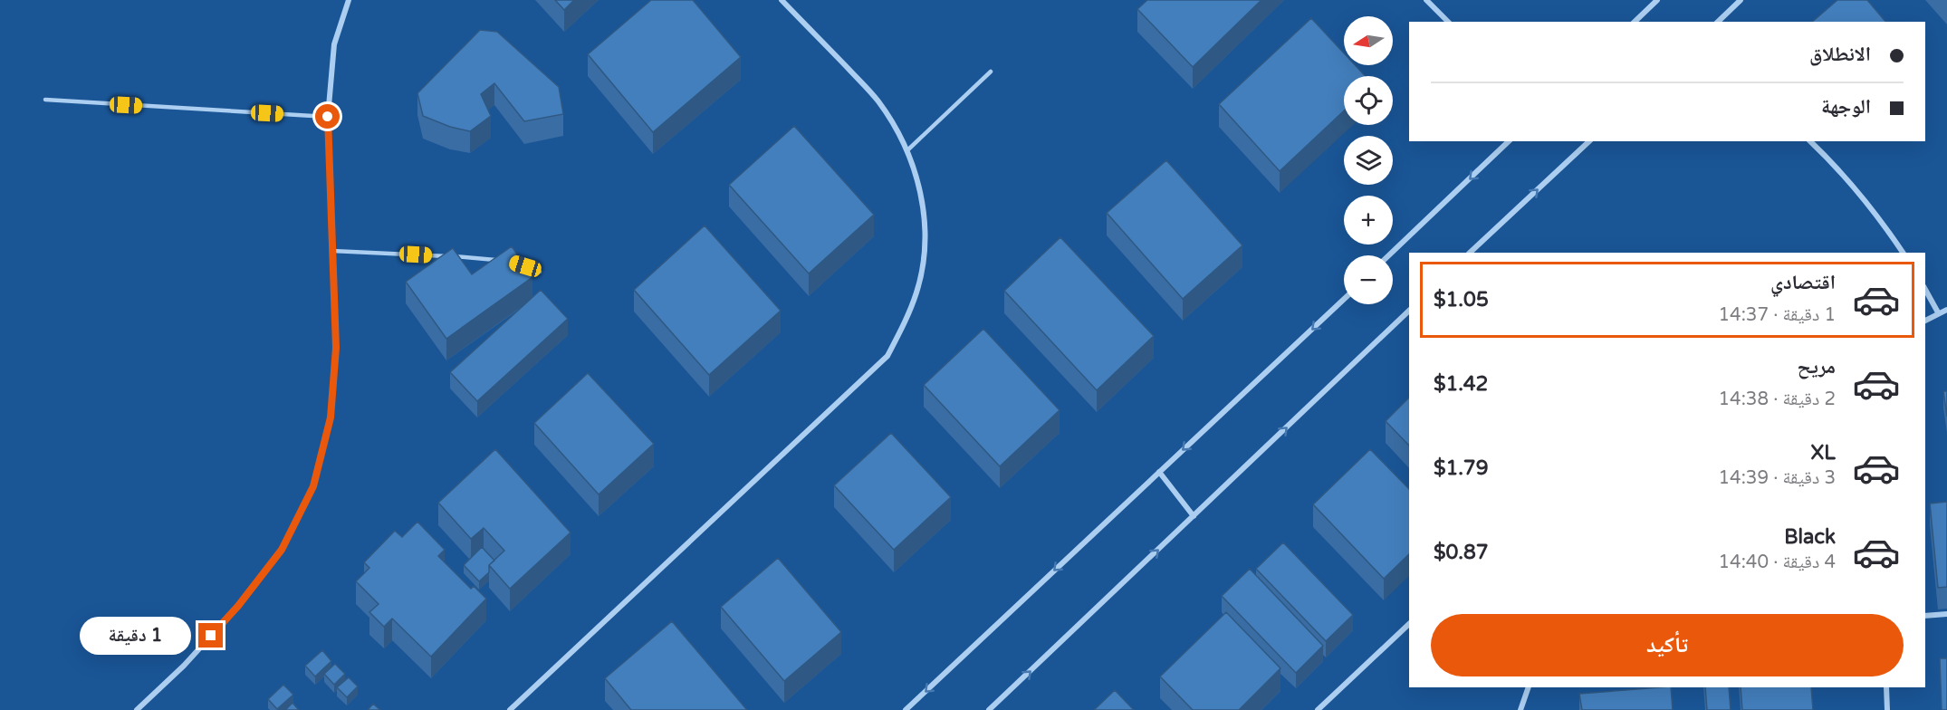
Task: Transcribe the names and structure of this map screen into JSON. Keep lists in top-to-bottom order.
{
  "north": "left",
  "page": {
    "map_buttons": ["+", "−"],
    "banner": ["الانطلاق", "الوجهة"],
    "list": [
      {
        "name": "اقتصادي",
        "note": "1 دقيقة · 14:37",
        "value": "$1.05"
      },
      {
        "name": "مريح",
        "note": "2 دقيقة · 14:38",
        "value": "$1.42"
      },
      {
        "name": "XL",
        "note": "3 دقيقة · 14:39",
        "value": "$1.79"
      },
      {
        "name": "Black",
        "note": "4 دقيقة · 14:40",
        "value": "$0.87"
      }
    ],
    "buttons": "تأكيد",
    "bubble": "1 دقيقة"
  }
}
